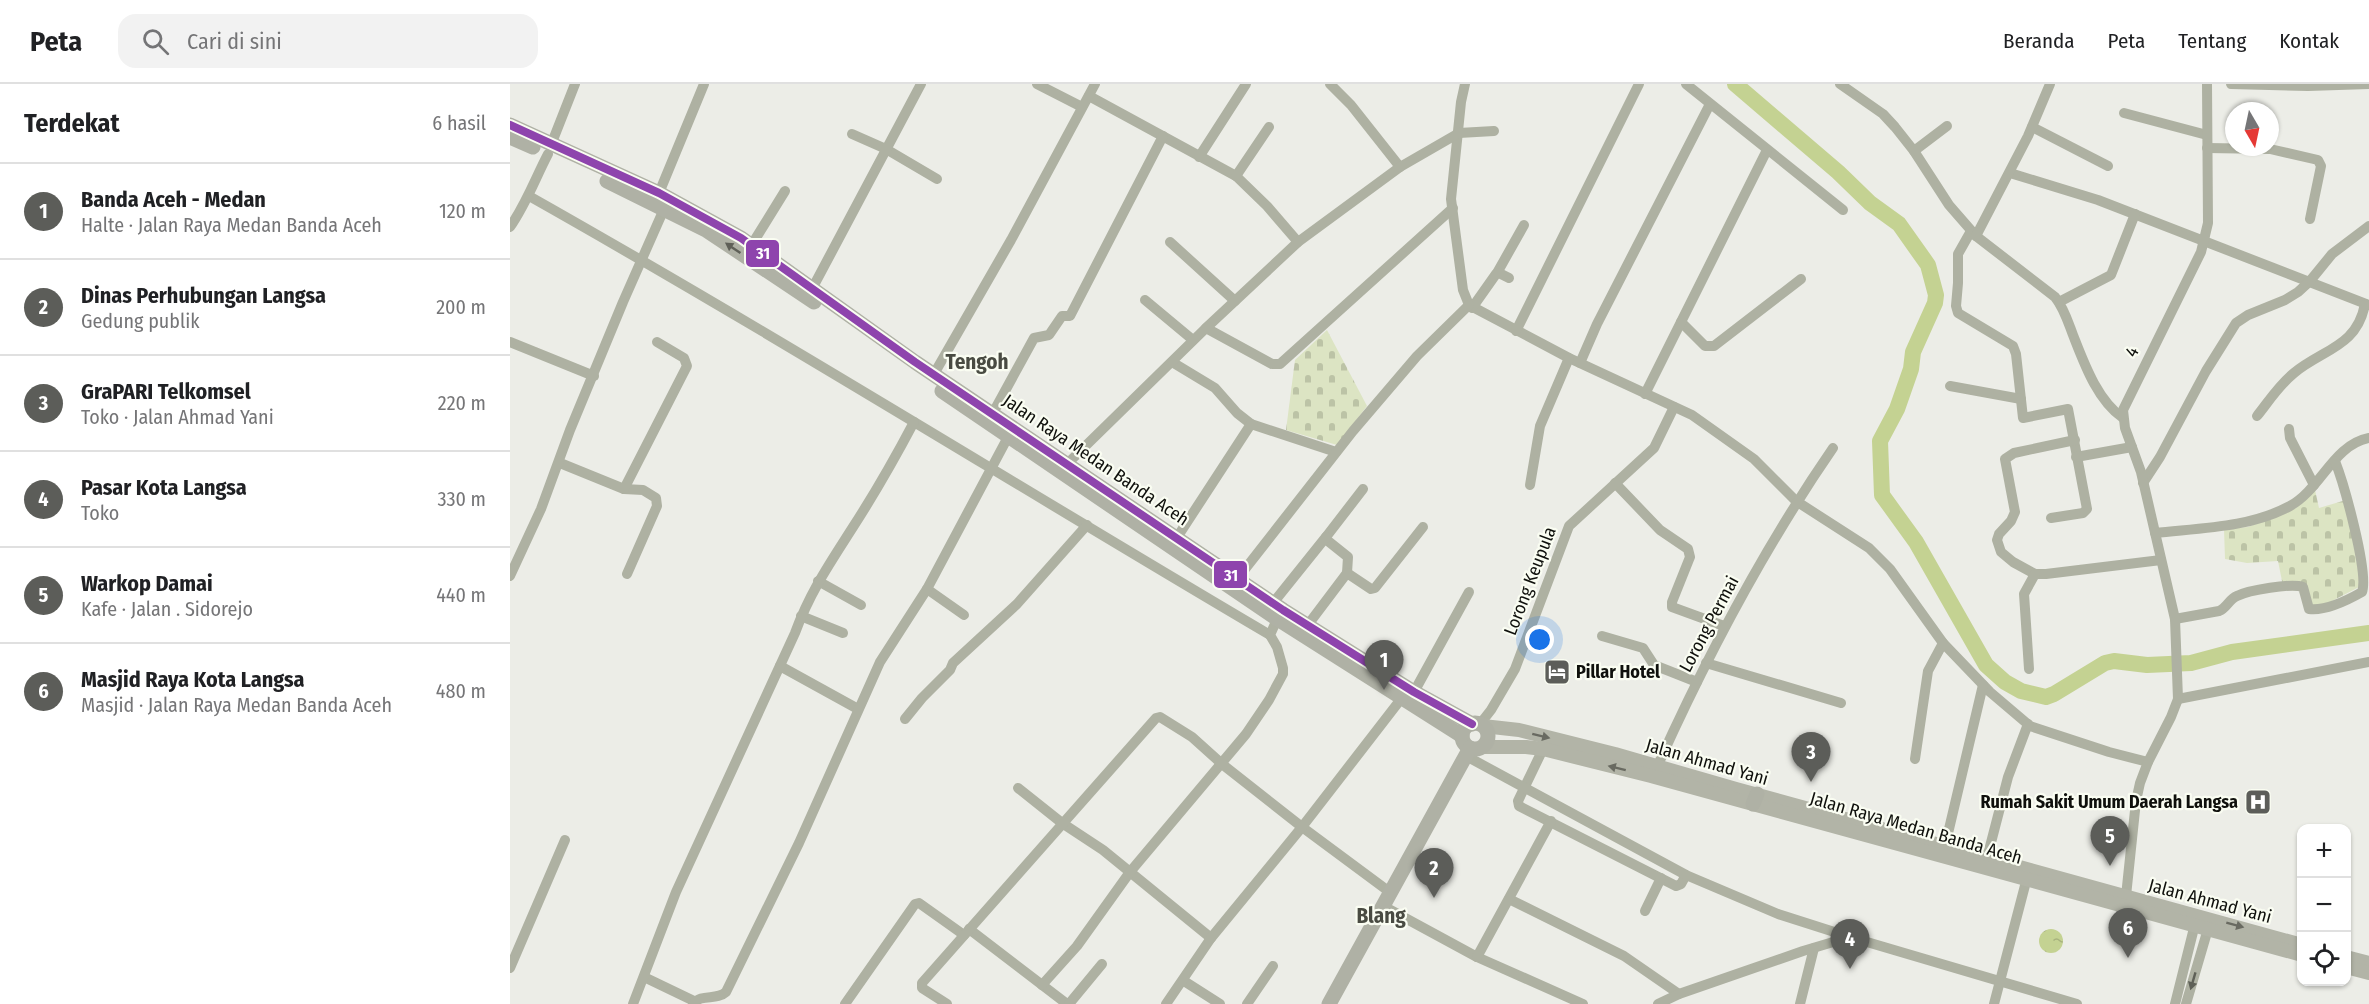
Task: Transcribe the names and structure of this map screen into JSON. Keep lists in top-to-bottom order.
{
  "streets": {
    "highway": ["Jalan Raya Medan Banda Aceh"],
    "main road": ["Jalan Ahmad Yani"],
    "street": ["4", "Lorong Keupula", "Lorong Permai"]
  },
  "crossings": [
    ["Jalan Raya Medan Banda Aceh", "Lorong Keupula"],
    ["Jalan Raya Medan Banda Aceh", "Jalan Ahmad Yani"],
    ["Lorong Keupula", "Jalan Ahmad Yani"],
    ["Lorong Permai", "Jalan Ahmad Yani"]
  ],
  "districts": ["Tengoh", "Blang"],
  "places": {
    "hotel": ["Pillar Hotel"],
    "hospital": ["Rumah Sakit Umum Daerah Langsa"]
  },
  "lines": ["transit line 31"],
  "north": "bottom",
  "page": {
    "header": "Peta",
    "search": "Cari di sini",
    "nav": [
      "Beranda",
      "Peta",
      "Tentang",
      "Kontak"
    ],
    "heading": ["Terdekat", "6 hasil"],
    "list": [
      {
        "mark": "1",
        "name": "Banda Aceh - Medan",
        "note": "Halte · Jalan Raya Medan Banda Aceh",
        "value": "120 m"
      },
      {
        "mark": "2",
        "name": "Dinas Perhubungan Langsa",
        "note": "Gedung publik",
        "value": "200 m"
      },
      {
        "mark": "3",
        "name": "GraPARI Telkomsel",
        "note": "Toko · Jalan Ahmad Yani",
        "value": "220 m"
      },
      {
        "mark": "4",
        "name": "Pasar Kota Langsa",
        "note": "Toko",
        "value": "330 m"
      },
      {
        "mark": "5",
        "name": "Warkop Damai",
        "note": "Kafe · Jalan . Sidorejo",
        "value": "440 m"
      },
      {
        "mark": "6",
        "name": "Masjid Raya Kota Langsa",
        "note": "Masjid · Jalan Raya Medan Banda Aceh",
        "value": "480 m"
      }
    ],
    "pins": [
      "1",
      "3",
      "5",
      "2",
      "6",
      "4"
    ],
    "map_buttons": ["+", "−"]
  }
}
